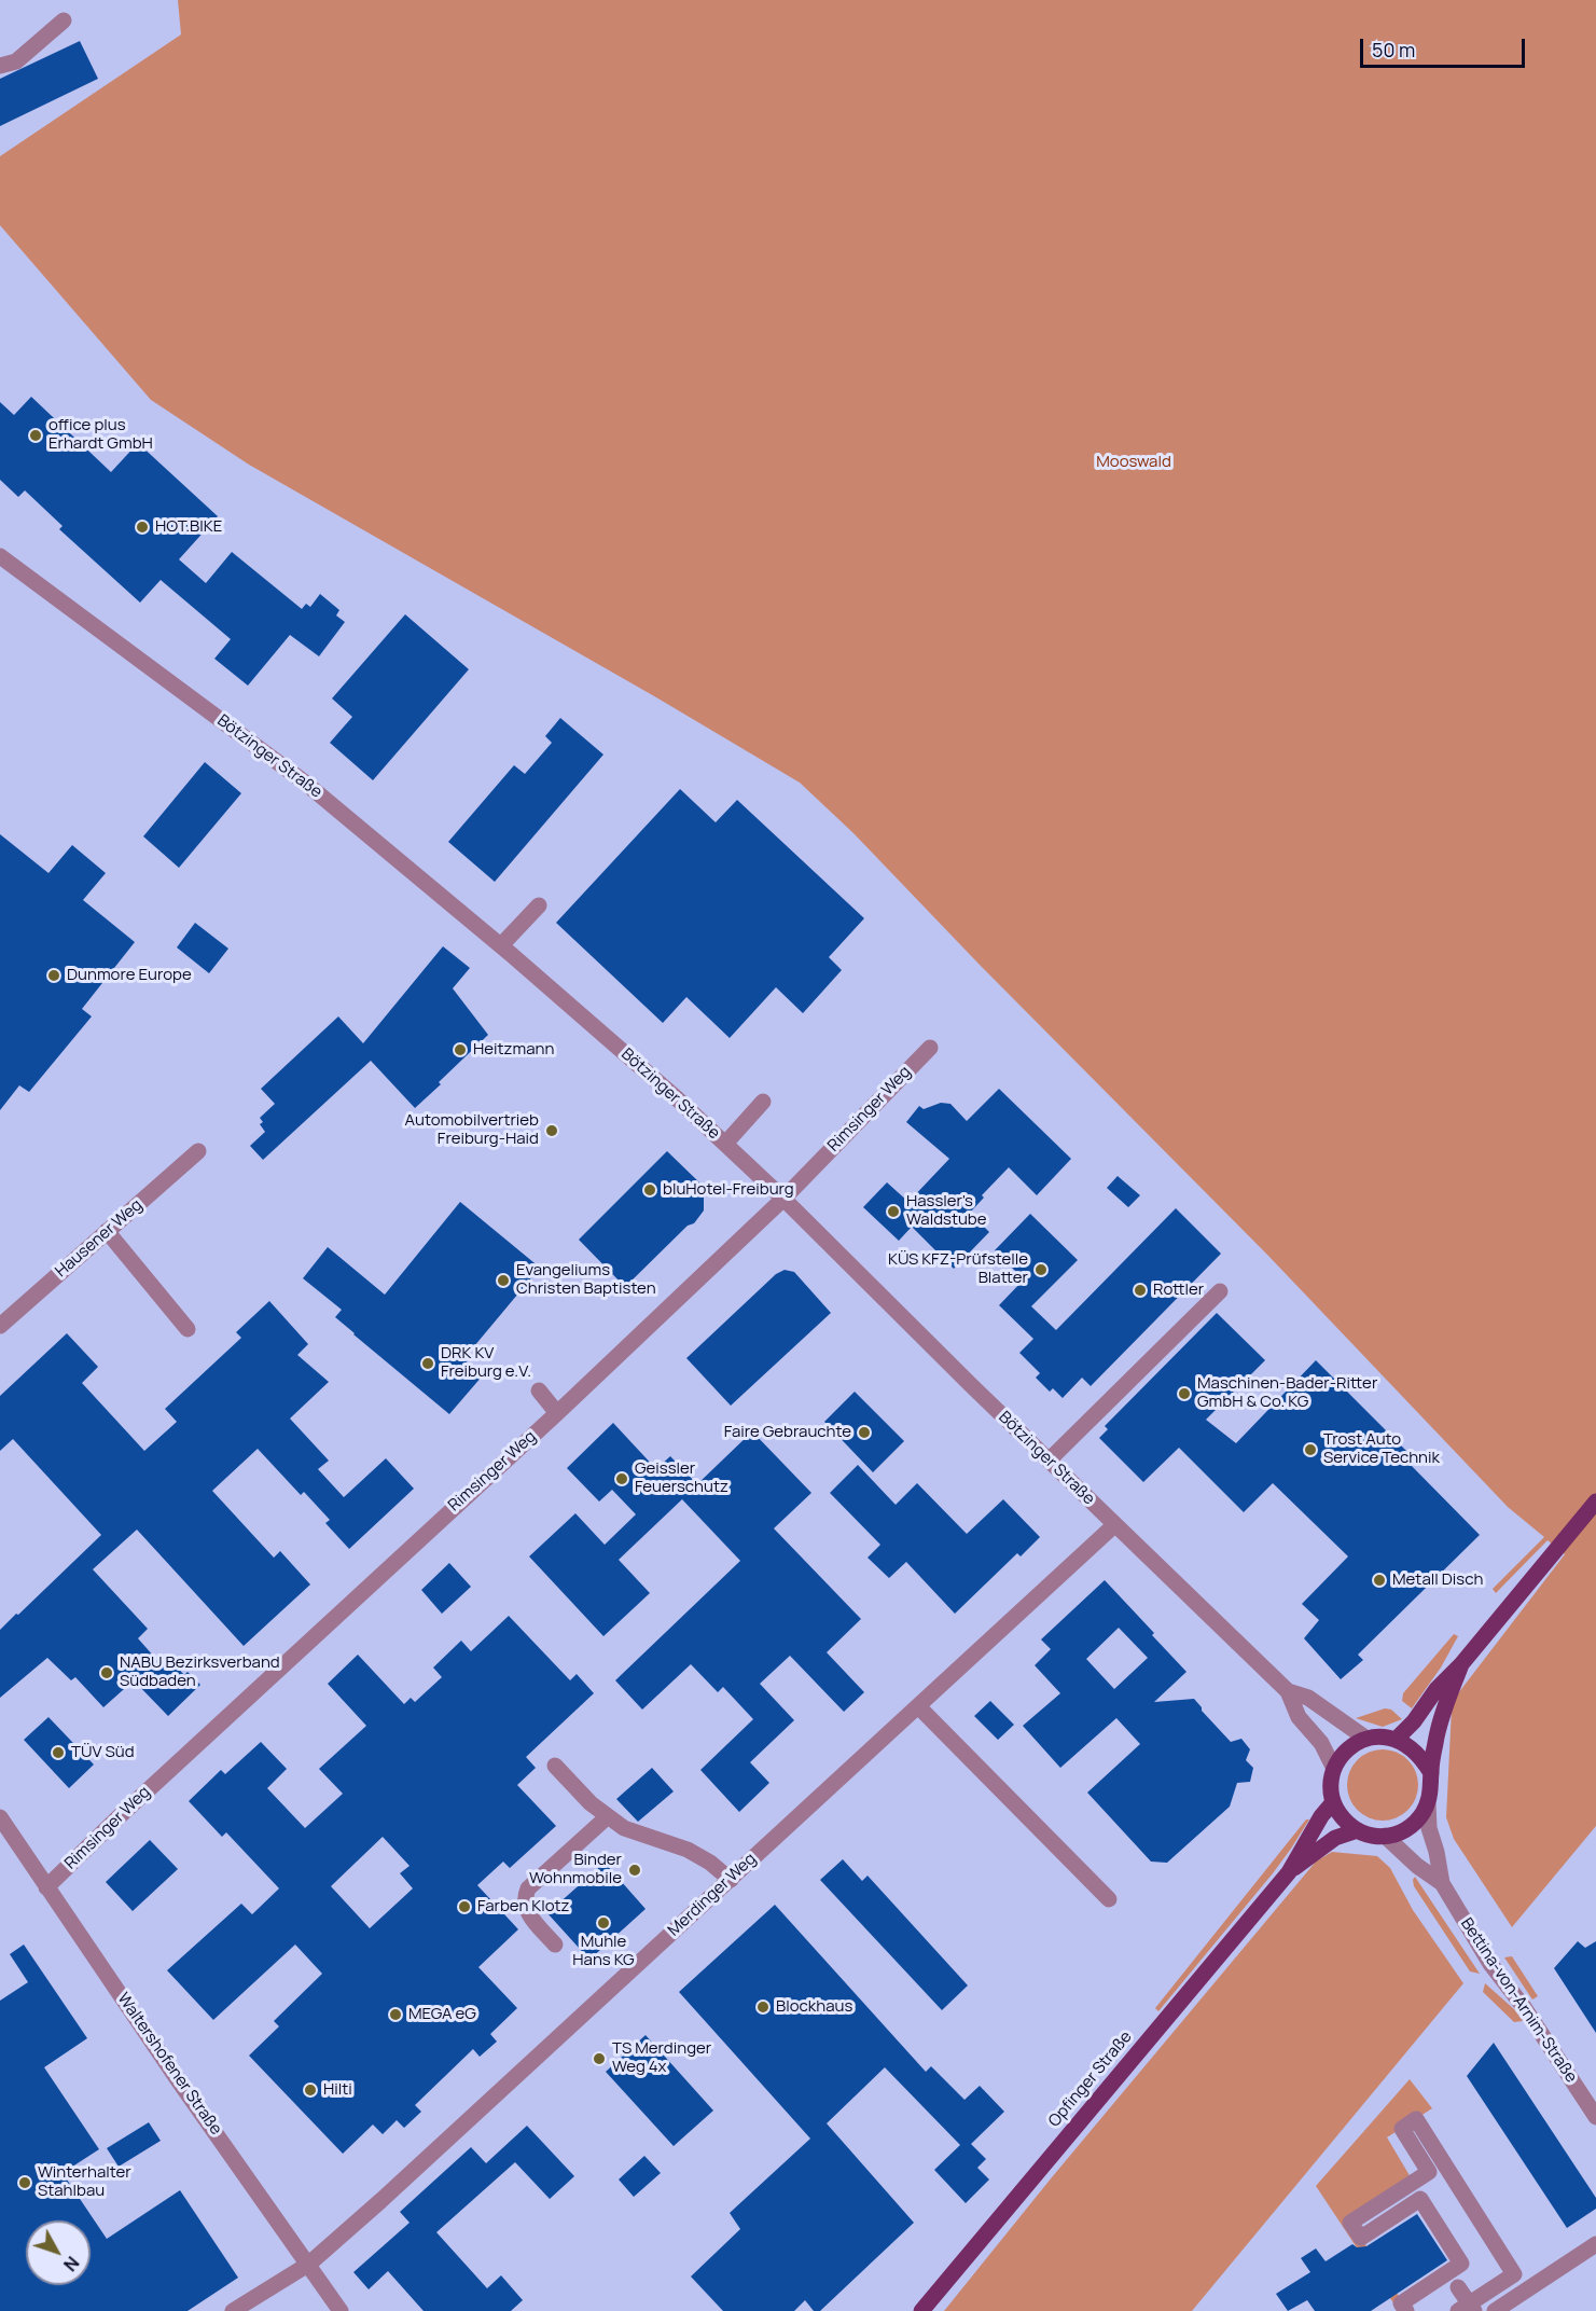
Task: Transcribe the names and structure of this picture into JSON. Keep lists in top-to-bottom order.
{
  "streets": {
    "main road": ["Opfinger Straße"],
    "street": [
      "Bötzinger Straße",
      "Rimsinger Weg",
      "Hausener Weg",
      "Merdinger Weg",
      "Bettina-von-Arnim-Straße",
      "Waltershofener Straße"
    ]
  },
  "crossings": [
    ["Bötzinger Straße", "Rimsinger Weg"],
    ["Bötzinger Straße", "Merdinger Weg"],
    ["Bötzinger Straße", "Bettina-von-Arnim-Straße"],
    ["Bötzinger Straße", "Opfinger Straße"],
    ["Rimsinger Weg", "Waltershofener Straße"],
    ["Merdinger Weg", "Waltershofener Straße"],
    ["Bettina-von-Arnim-Straße", "Opfinger Straße"]
  ],
  "parks": ["Mooswald"],
  "places": [
    "office plus Erhardt GmbH",
    "HOT.BIKE",
    "Dunmore Europe",
    "Heitzmann",
    "Automobilvertrieb Freiburg-Haid",
    "bluHotel-Freiburg",
    "Hassler's Waldstube",
    "KÜS KFZ-Prüfstelle Blatter",
    "Evangeliums Christen Baptisten",
    "Rottler",
    "DRK KV Freiburg e.V.",
    "Maschinen-Bader-Ritter GmbH & Co. KG",
    "Faire Gebrauchte",
    "Trost Auto Service Technik",
    "Geissler Feuerschutz",
    "Metall Disch",
    "NABU Bezirksverband Südbaden",
    "TÜV Süd",
    "Binder Wohnmobile",
    "Farben Klotz",
    "Muhle Hans KG",
    "Blockhaus",
    "MEGA eG",
    "TS Merdinger Weg 4x",
    "Hilti",
    "Winterhalter Stahlbau"
  ],
  "scale_bar": "50 m",
  "north": "bottom right"
}
